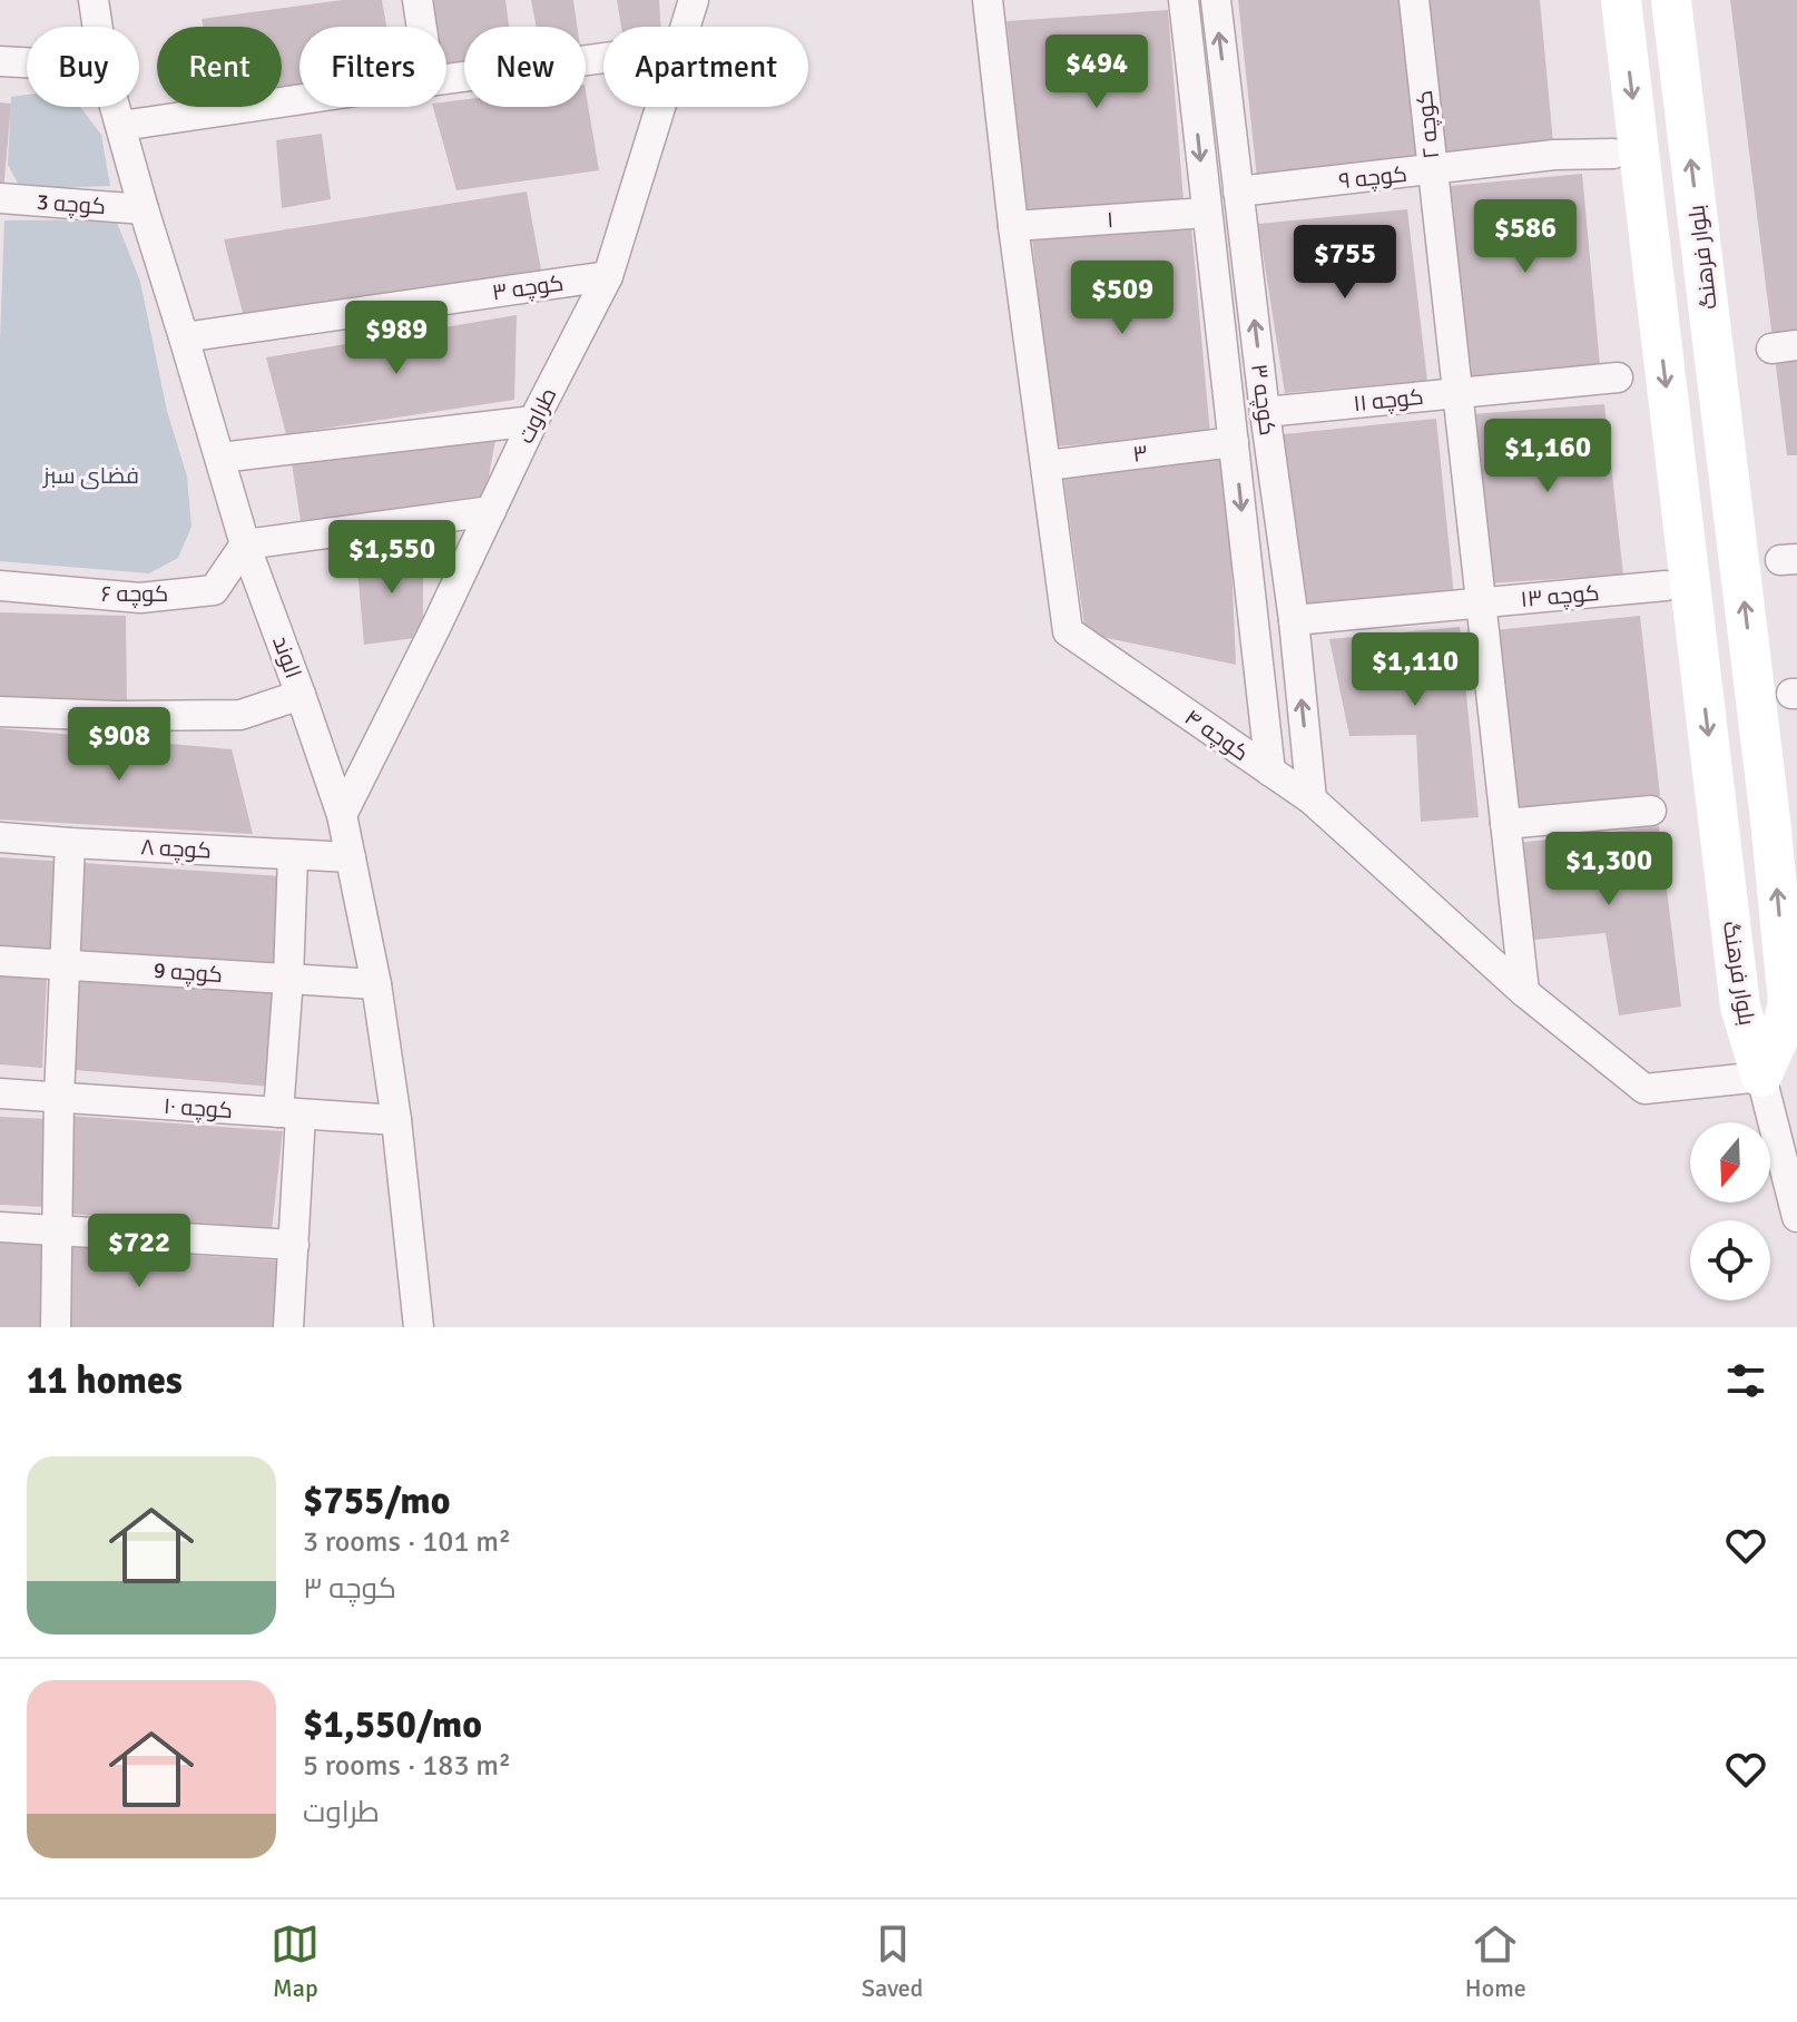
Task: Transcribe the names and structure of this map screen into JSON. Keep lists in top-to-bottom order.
{
  "streets": {
    "main road": ["بلوار فرهنگ"],
    "street": [
      "کوچه ۲",
      "کوچه ۹",
      "کوچه 3",
      "۱",
      "کوچه ۳",
      "کوچه ۱۱",
      "طراوت",
      "۳",
      "کوچه ۶",
      "کوچه ۱۳",
      "الوند",
      "کوچه ۴",
      "کوچه ۸",
      "کوچه 9",
      "کوچه ۱۰"
    ]
  },
  "crossings": [
    ["کوچه ۲", "کوچه ۹"],
    ["کوچه ۲", "کوچه ۱۱"],
    ["کوچه ۲", "کوچه ۱۳"],
    ["کوچه ۲", "کوچه ۴"],
    ["کوچه ۹", "کوچه ۳"],
    ["کوچه 3", "الوند"],
    ["۱", "کوچه ۳"],
    ["۱", "کوچه ۴"],
    ["بلوار فرهنگ", "کوچه ۴"],
    ["کوچه ۳", "کوچه ۱۱"],
    ["کوچه ۳", "طراوت"],
    ["کوچه ۳", "۳"],
    ["کوچه ۳", "کوچه ۱۳"],
    ["کوچه ۳", "الوند"],
    ["کوچه ۳", "کوچه ۴"],
    ["طراوت", "الوند"],
    ["۳", "کوچه ۴"],
    ["کوچه ۶", "الوند"],
    ["الوند", "کوچه ۸"],
    ["الوند", "کوچه 9"],
    ["الوند", "کوچه ۱۰"]
  ],
  "parks": ["فضای سبز"],
  "north": "bottom",
  "page": {
    "chip": [
      "Buy",
      "Rent",
      "Filters",
      "New",
      "Apartment"
    ],
    "price": [
      "$494",
      "$586",
      "$755",
      "$509",
      "$989",
      "$1,160",
      "$1,550",
      "$1,110",
      "$908",
      "$1,300",
      "$722"
    ],
    "heading": "11 homes",
    "list": [
      {
        "name": "$755/mo",
        "note": "3 rooms · 101 m² · کوچه ۳"
      },
      {
        "name": "$1,550/mo",
        "note": "5 rooms · 183 m² · طراوت"
      }
    ],
    "tabs": ["Map", "Saved", "Home"]
  }
}
